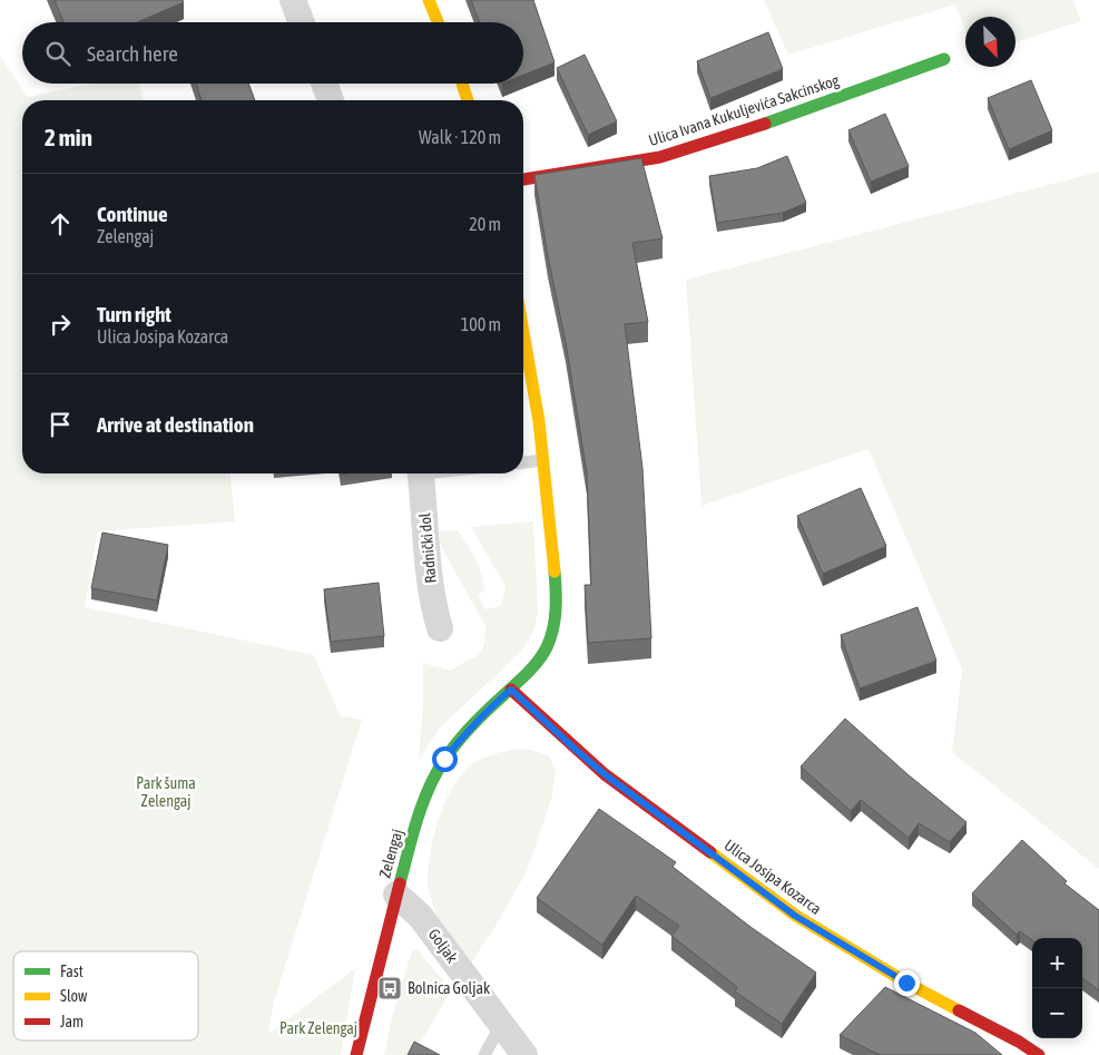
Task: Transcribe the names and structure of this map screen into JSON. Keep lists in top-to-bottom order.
{
  "streets": {
    "street": [
      "Ulica Ivana Kukuljevića Sakcinskog",
      "Radnički dol",
      "Zelengaj",
      "Ulica Josipa Kozarca",
      "Goljak"
    ]
  },
  "crossings": [
    ["Zelengaj", "Ulica Josipa Kozarca"],
    ["Zelengaj", "Goljak"]
  ],
  "parks": ["Park šuma Zelengaj", "Park Zelengaj"],
  "places": {
    "bus stop": ["Bolnica Goljak"]
  },
  "legend": ["Fast", "Slow", "Jam"],
  "north": "bottom right",
  "page": {
    "search": "Search here",
    "heading": ["2 min", "Walk · 120 m"],
    "list": [
      ["Continue", "Zelengaj", "20 m"],
      ["Turn right", "Ulica Josipa Kozarca", "100 m"],
      "Arrive at destination"
    ],
    "map_buttons": ["+", "−"]
  }
}
